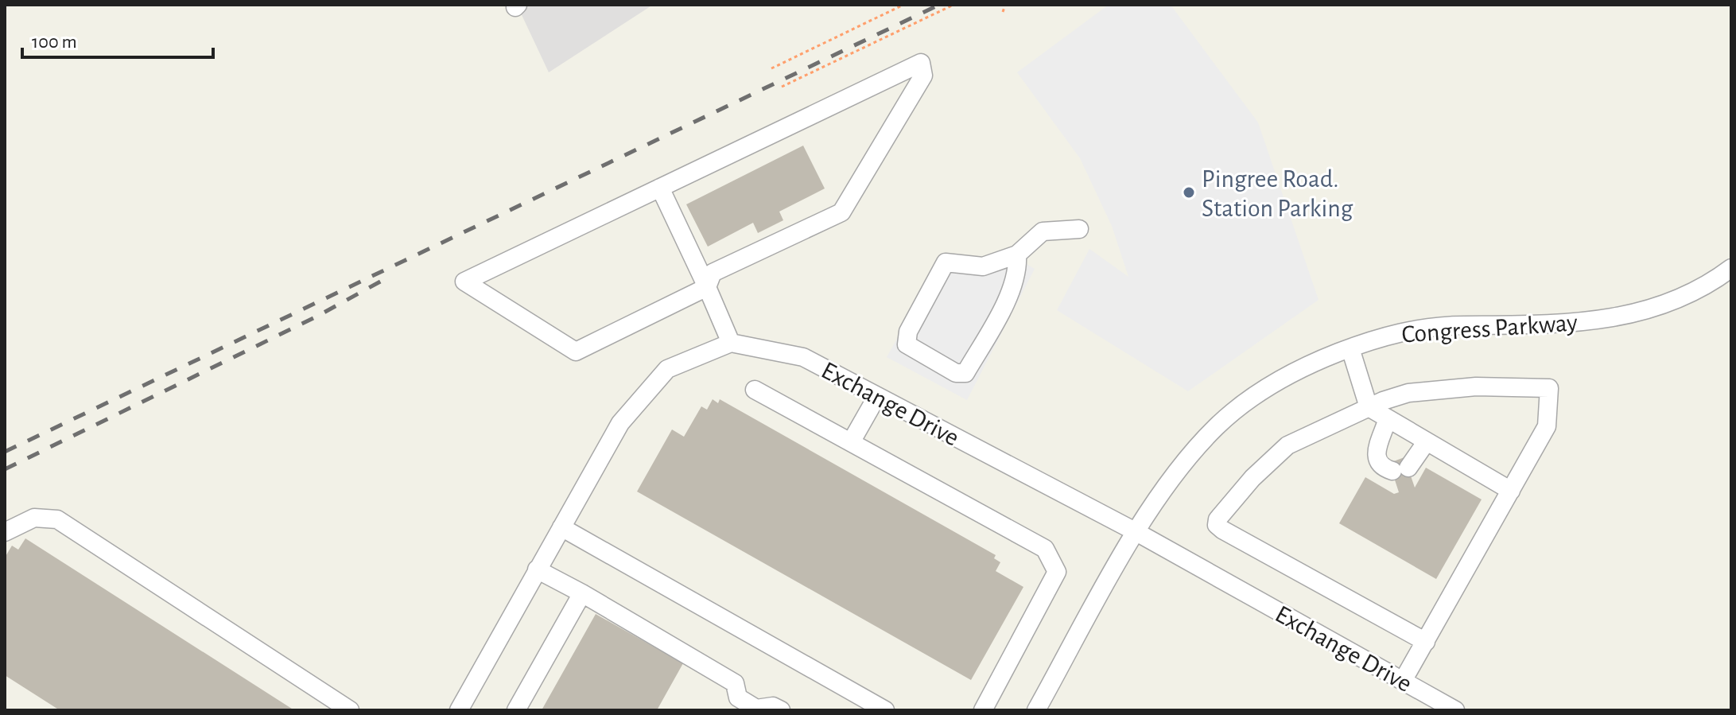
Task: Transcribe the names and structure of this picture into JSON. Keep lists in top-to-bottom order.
{
  "streets": {
    "street": ["Congress Parkway", "Exchange Drive"]
  },
  "crossings": [
    ["Congress Parkway", "Exchange Drive"]
  ],
  "places": ["Pingree Road. Station Parking"],
  "scale_bar": "100 m"
}
